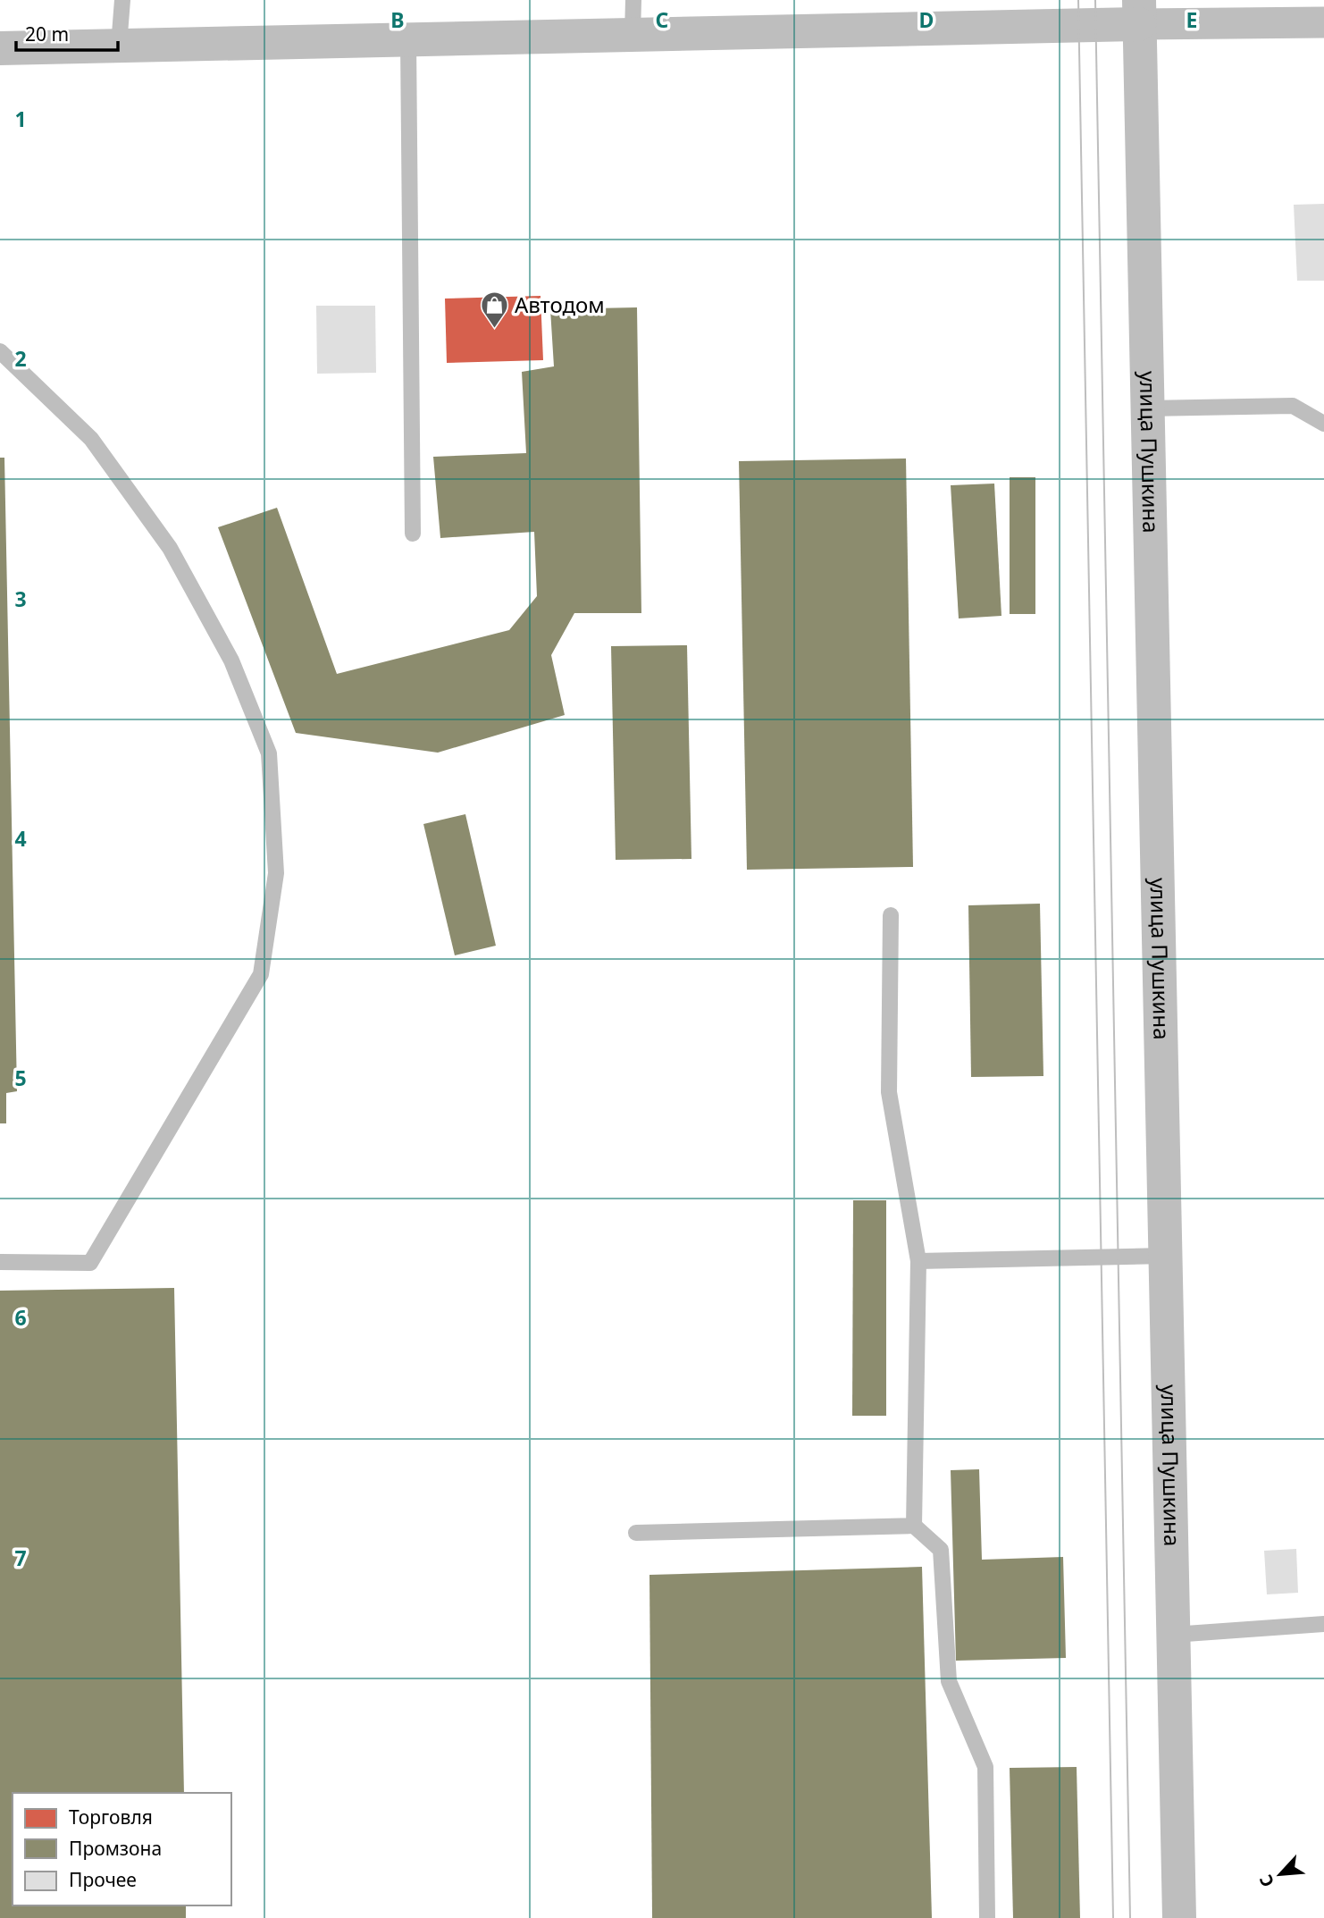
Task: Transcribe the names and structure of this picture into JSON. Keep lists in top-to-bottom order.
{
  "streets": {
    "street": ["улица Пушкина"]
  },
  "places": {
    "shop": ["Автодом"]
  },
  "legend": ["Торговля", "Промзона", "Прочее"],
  "scale_bar": "20 m",
  "north": "bottom left",
  "grid": {
    "columns": [
      "B",
      "C",
      "D",
      "E"
    ],
    "rows": [
      "1",
      "2",
      "3",
      "4",
      "5",
      "6",
      "7"
    ]
  }
}
